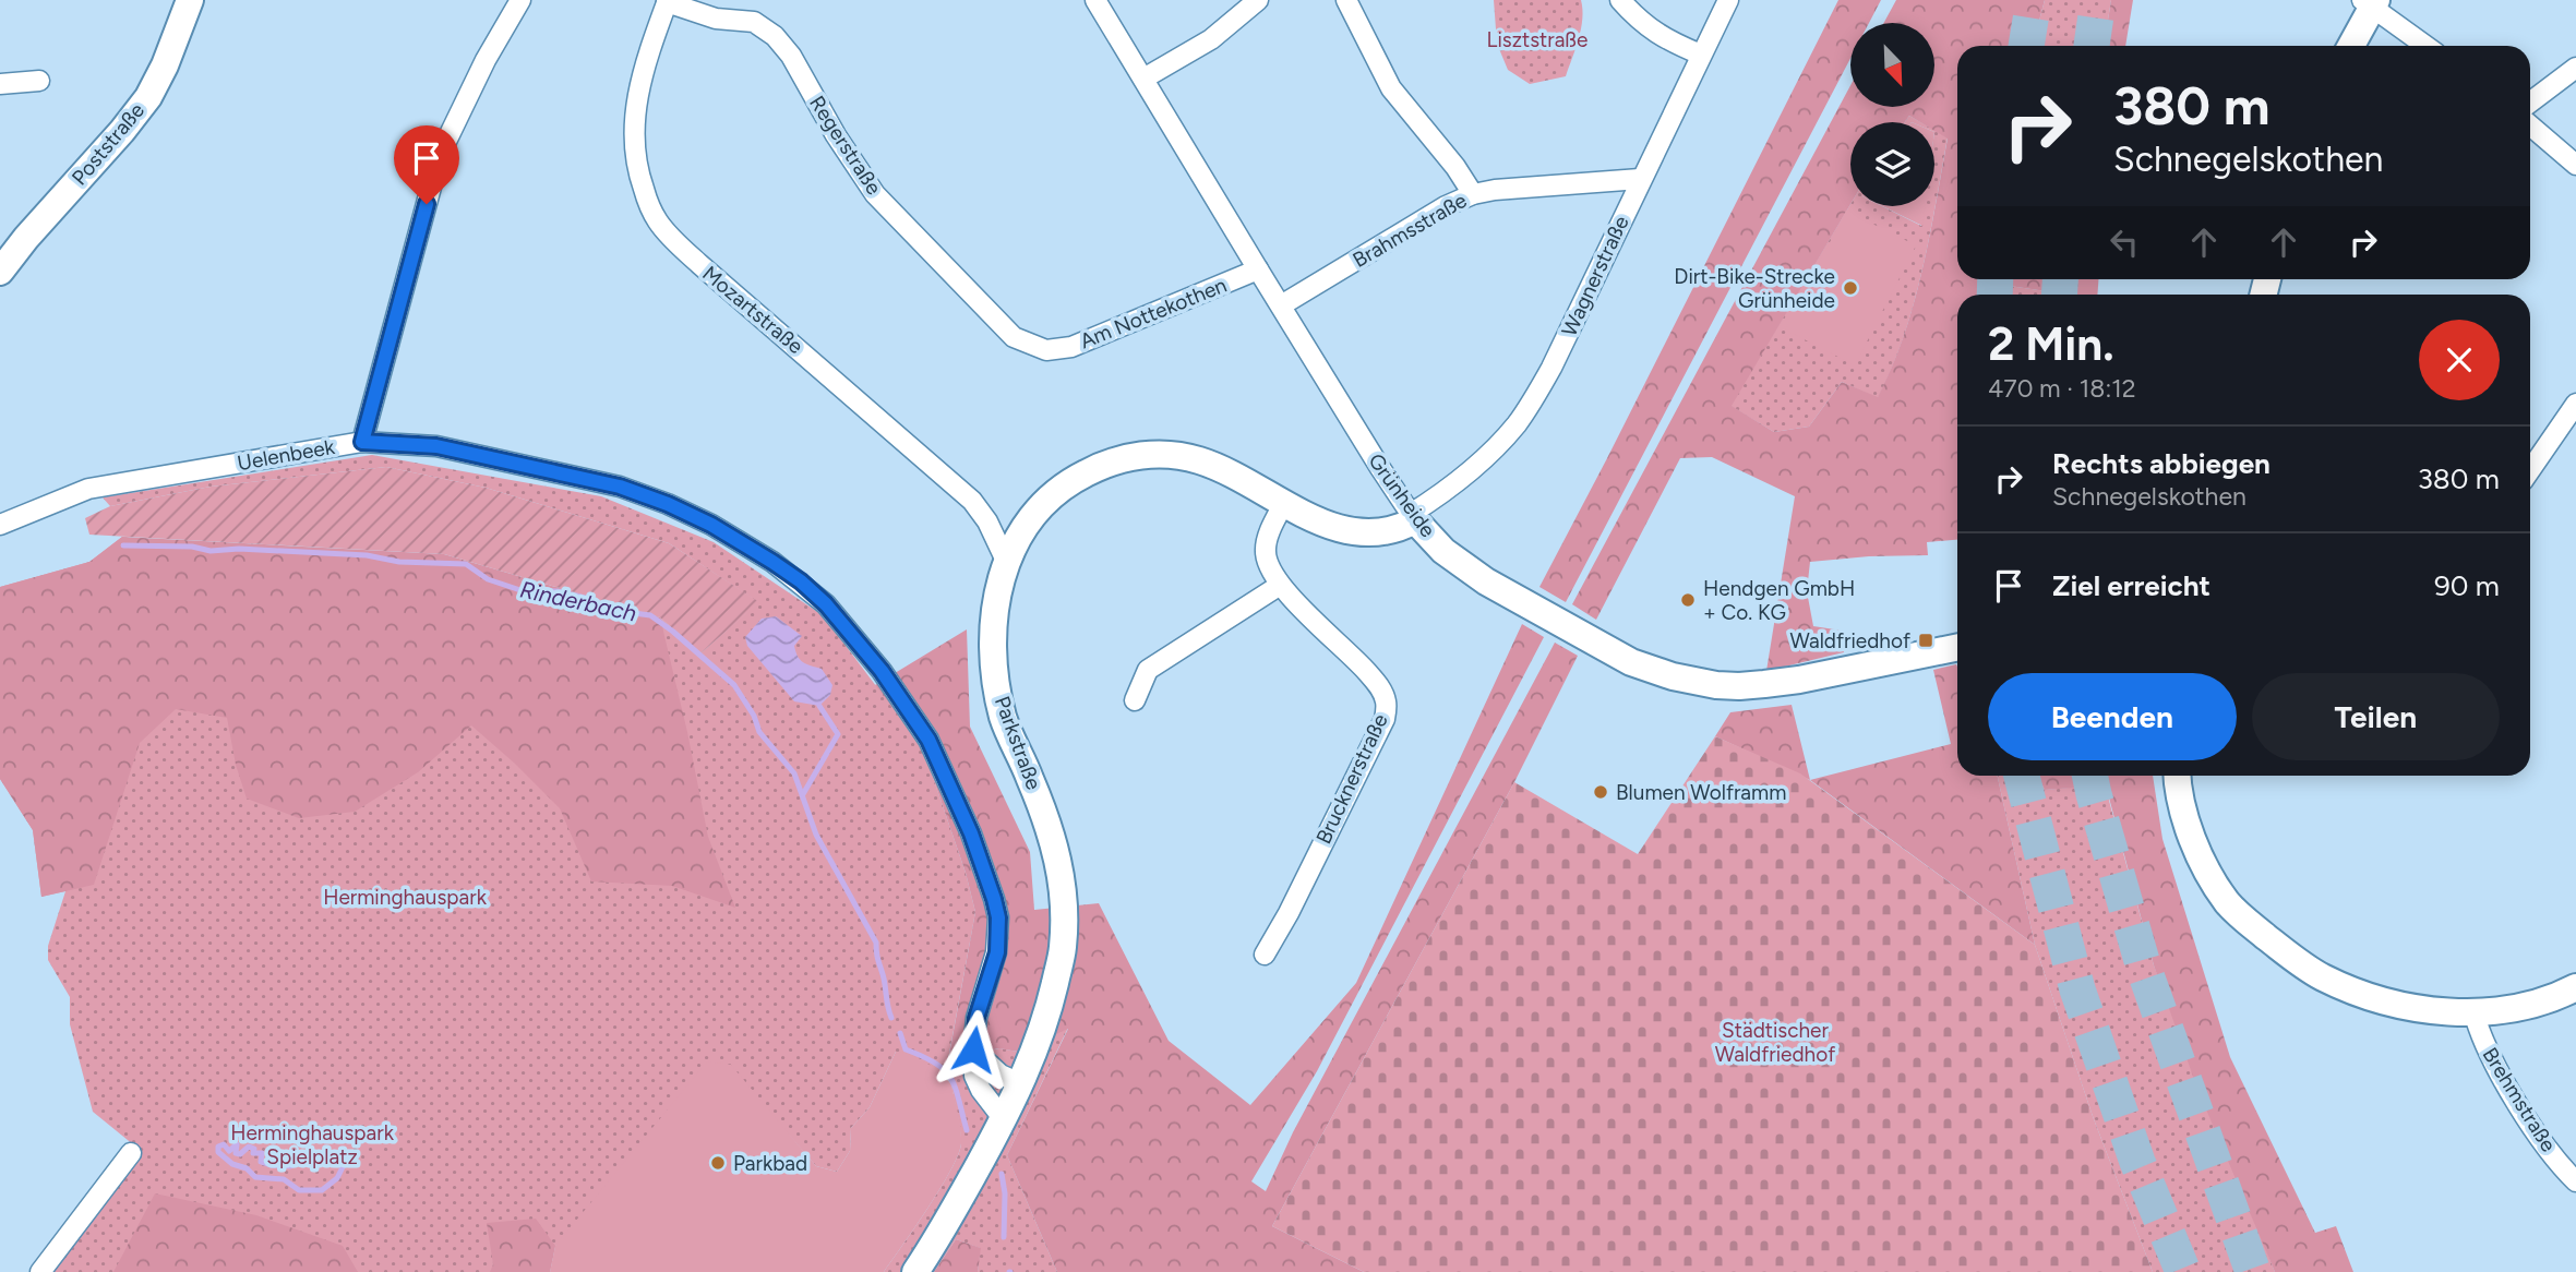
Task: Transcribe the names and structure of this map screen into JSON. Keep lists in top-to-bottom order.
{
  "streets": {
    "street": [
      "Poststraße",
      "Regerstraße",
      "Brahmsstraße",
      "Wagnerstraße",
      "Mozartstraße",
      "Am Nottekothen",
      "Uelenbeek",
      "Grünheide",
      "Parkstraße",
      "Brucknerstraße",
      "Brehmstraße"
    ]
  },
  "crossings": [
    ["Regerstraße", "Mozartstraße"],
    ["Regerstraße", "Am Nottekothen"],
    ["Brahmsstraße", "Wagnerstraße"],
    ["Brahmsstraße", "Grünheide"],
    ["Wagnerstraße", "Grünheide"],
    ["Wagnerstraße", "Parkstraße"],
    ["Mozartstraße", "Parkstraße"],
    ["Am Nottekothen", "Grünheide"],
    ["Uelenbeek", "Parkstraße"],
    ["Grünheide", "Parkstraße"],
    ["Parkstraße", "Brucknerstraße"]
  ],
  "water": ["Rinderbach"],
  "parks": [
    "Lisztstraße",
    "Herminghauspark",
    "Städtischer Waldfriedhof",
    "Herminghauspark Spielplatz"
  ],
  "places": {
    "other": [
      "Dirt-Bike-Strecke Grünheide",
      "Hendgen GmbH + Co. KG",
      "Blumen Wolframm",
      "Parkbad"
    ],
    "transit": ["Waldfriedhof"]
  },
  "north": "bottom right",
  "page": {
    "turn": ["380 m", "Schnegelskothen"],
    "heading": ["2 Min.", "470 m · 18:12"],
    "list": [
      {
        "name": "Rechts abbiegen",
        "note": "Schnegelskothen",
        "value": "380 m"
      },
      {
        "name": "Ziel erreicht",
        "value": "90 m"
      }
    ],
    "buttons": ["Beenden", "Teilen"]
  }
}
